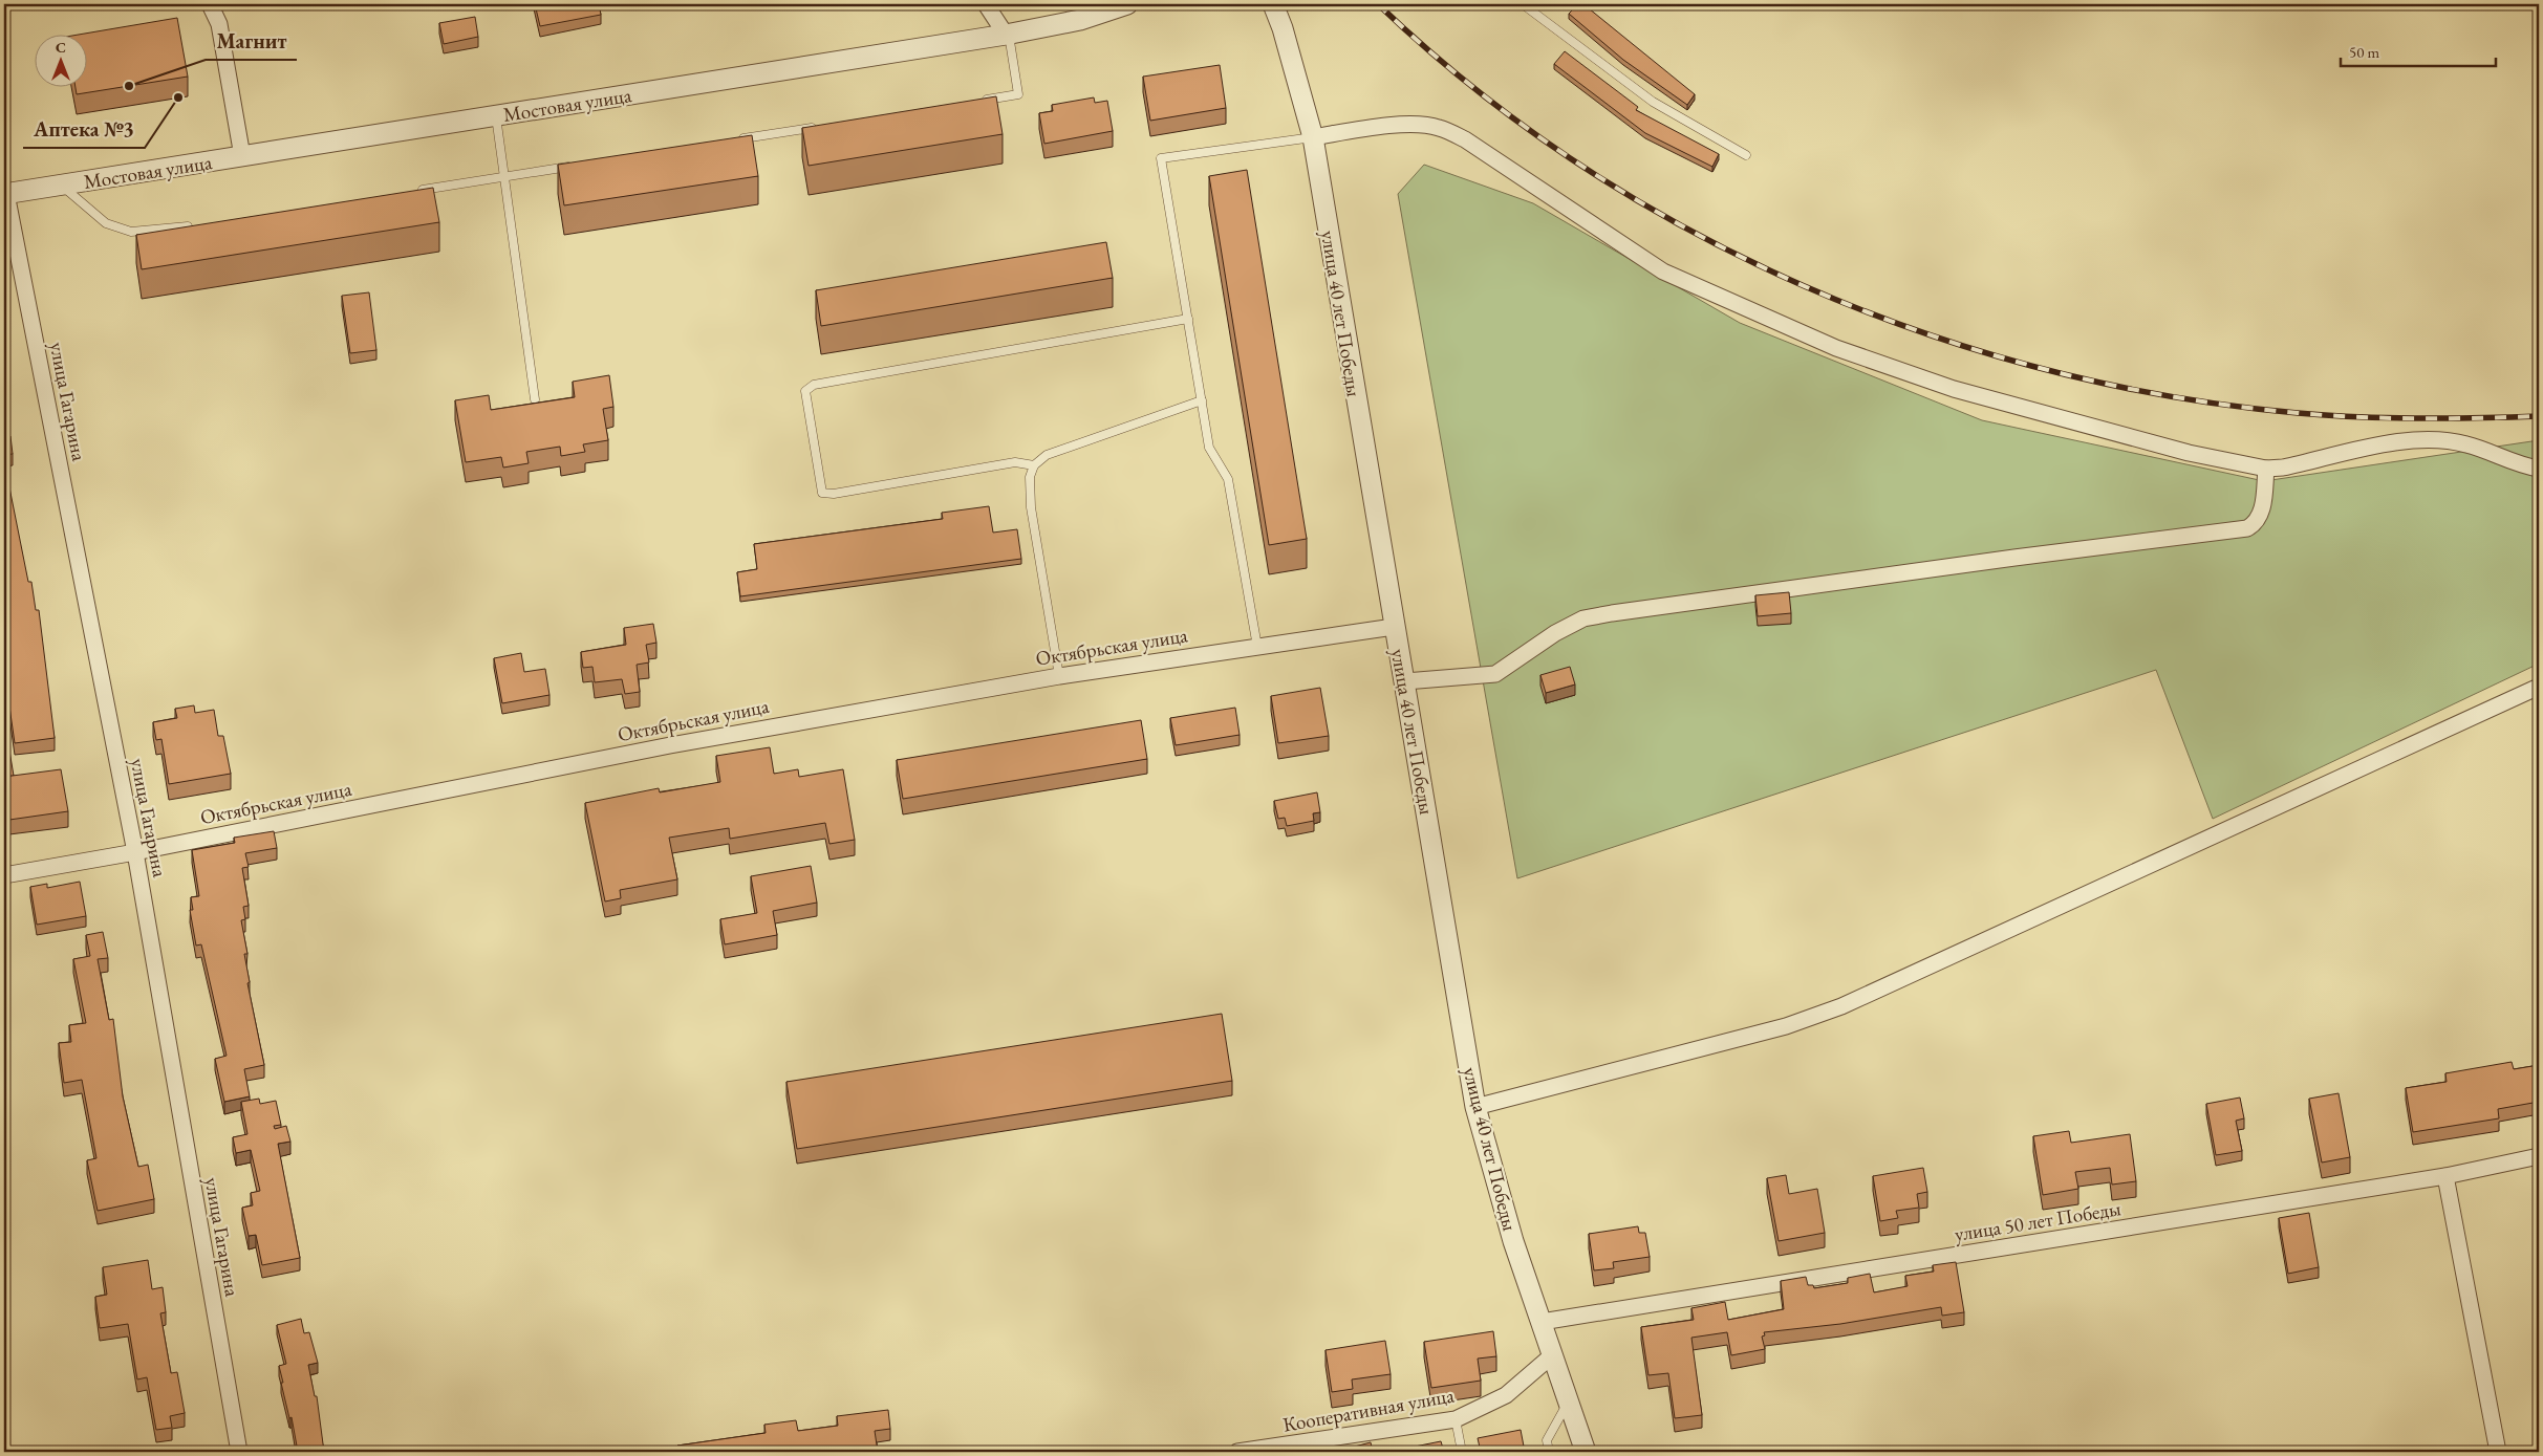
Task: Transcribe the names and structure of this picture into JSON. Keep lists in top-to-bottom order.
{
  "streets": {
    "street": [
      "Мостовая улица",
      "улица 40 лет Победы",
      "улица Гагарина",
      "Октябрьская улица",
      "улица 50 лет Победы",
      "Кооперативная улица"
    ]
  },
  "crossings": [
    ["Мостовая улица", "улица Гагарина"],
    ["улица 40 лет Победы", "Октябрьская улица"],
    ["улица 40 лет Победы", "улица 50 лет Победы"],
    ["улица 40 лет Победы", "Кооперативная улица"],
    ["улица Гагарина", "Октябрьская улица"]
  ],
  "places": ["Магнит", "Аптека №3"],
  "scale_bar": "50 m",
  "north": "top"
}
